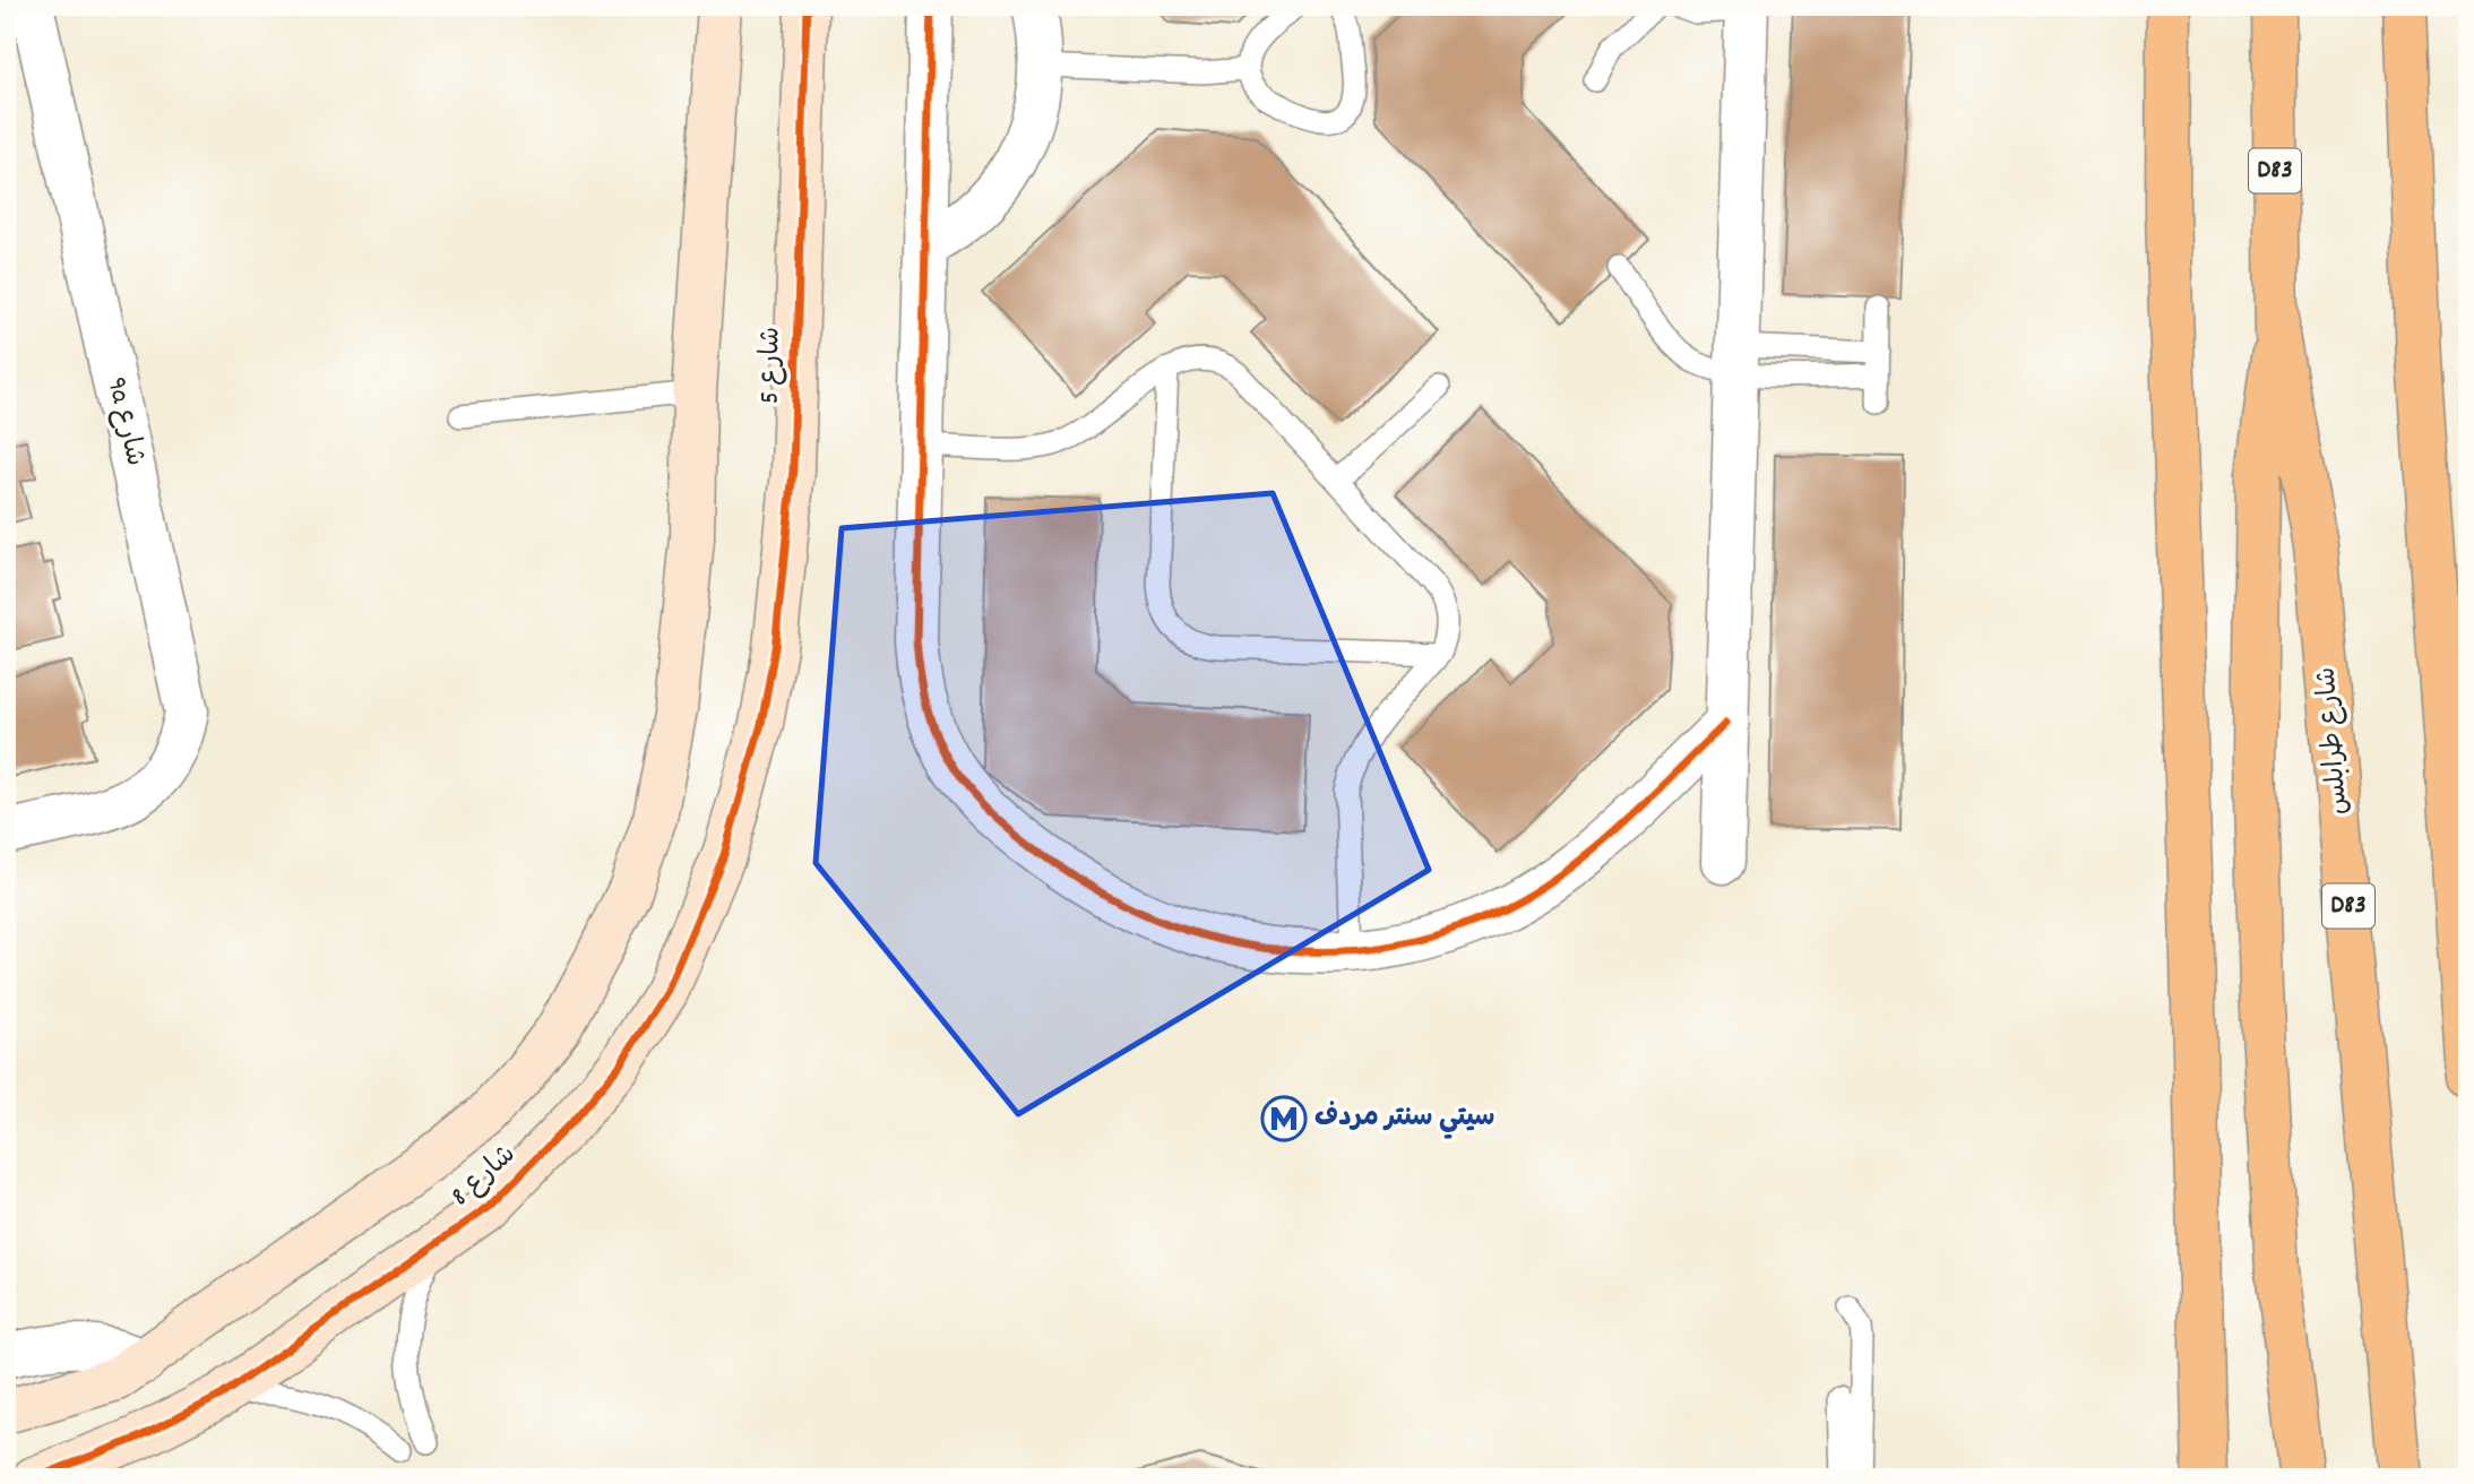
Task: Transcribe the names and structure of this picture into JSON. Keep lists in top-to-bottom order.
{
  "streets": {
    "highway": ["D83", "شارع طرابلس"],
    "street": ["شارع 5", "9a شارع", "شارع 8"]
  },
  "crossings": [
    ["شارع 5", "شارع 8"]
  ],
  "places": {
    "metro station": ["سيتي سنتر مردف"]
  }
}
